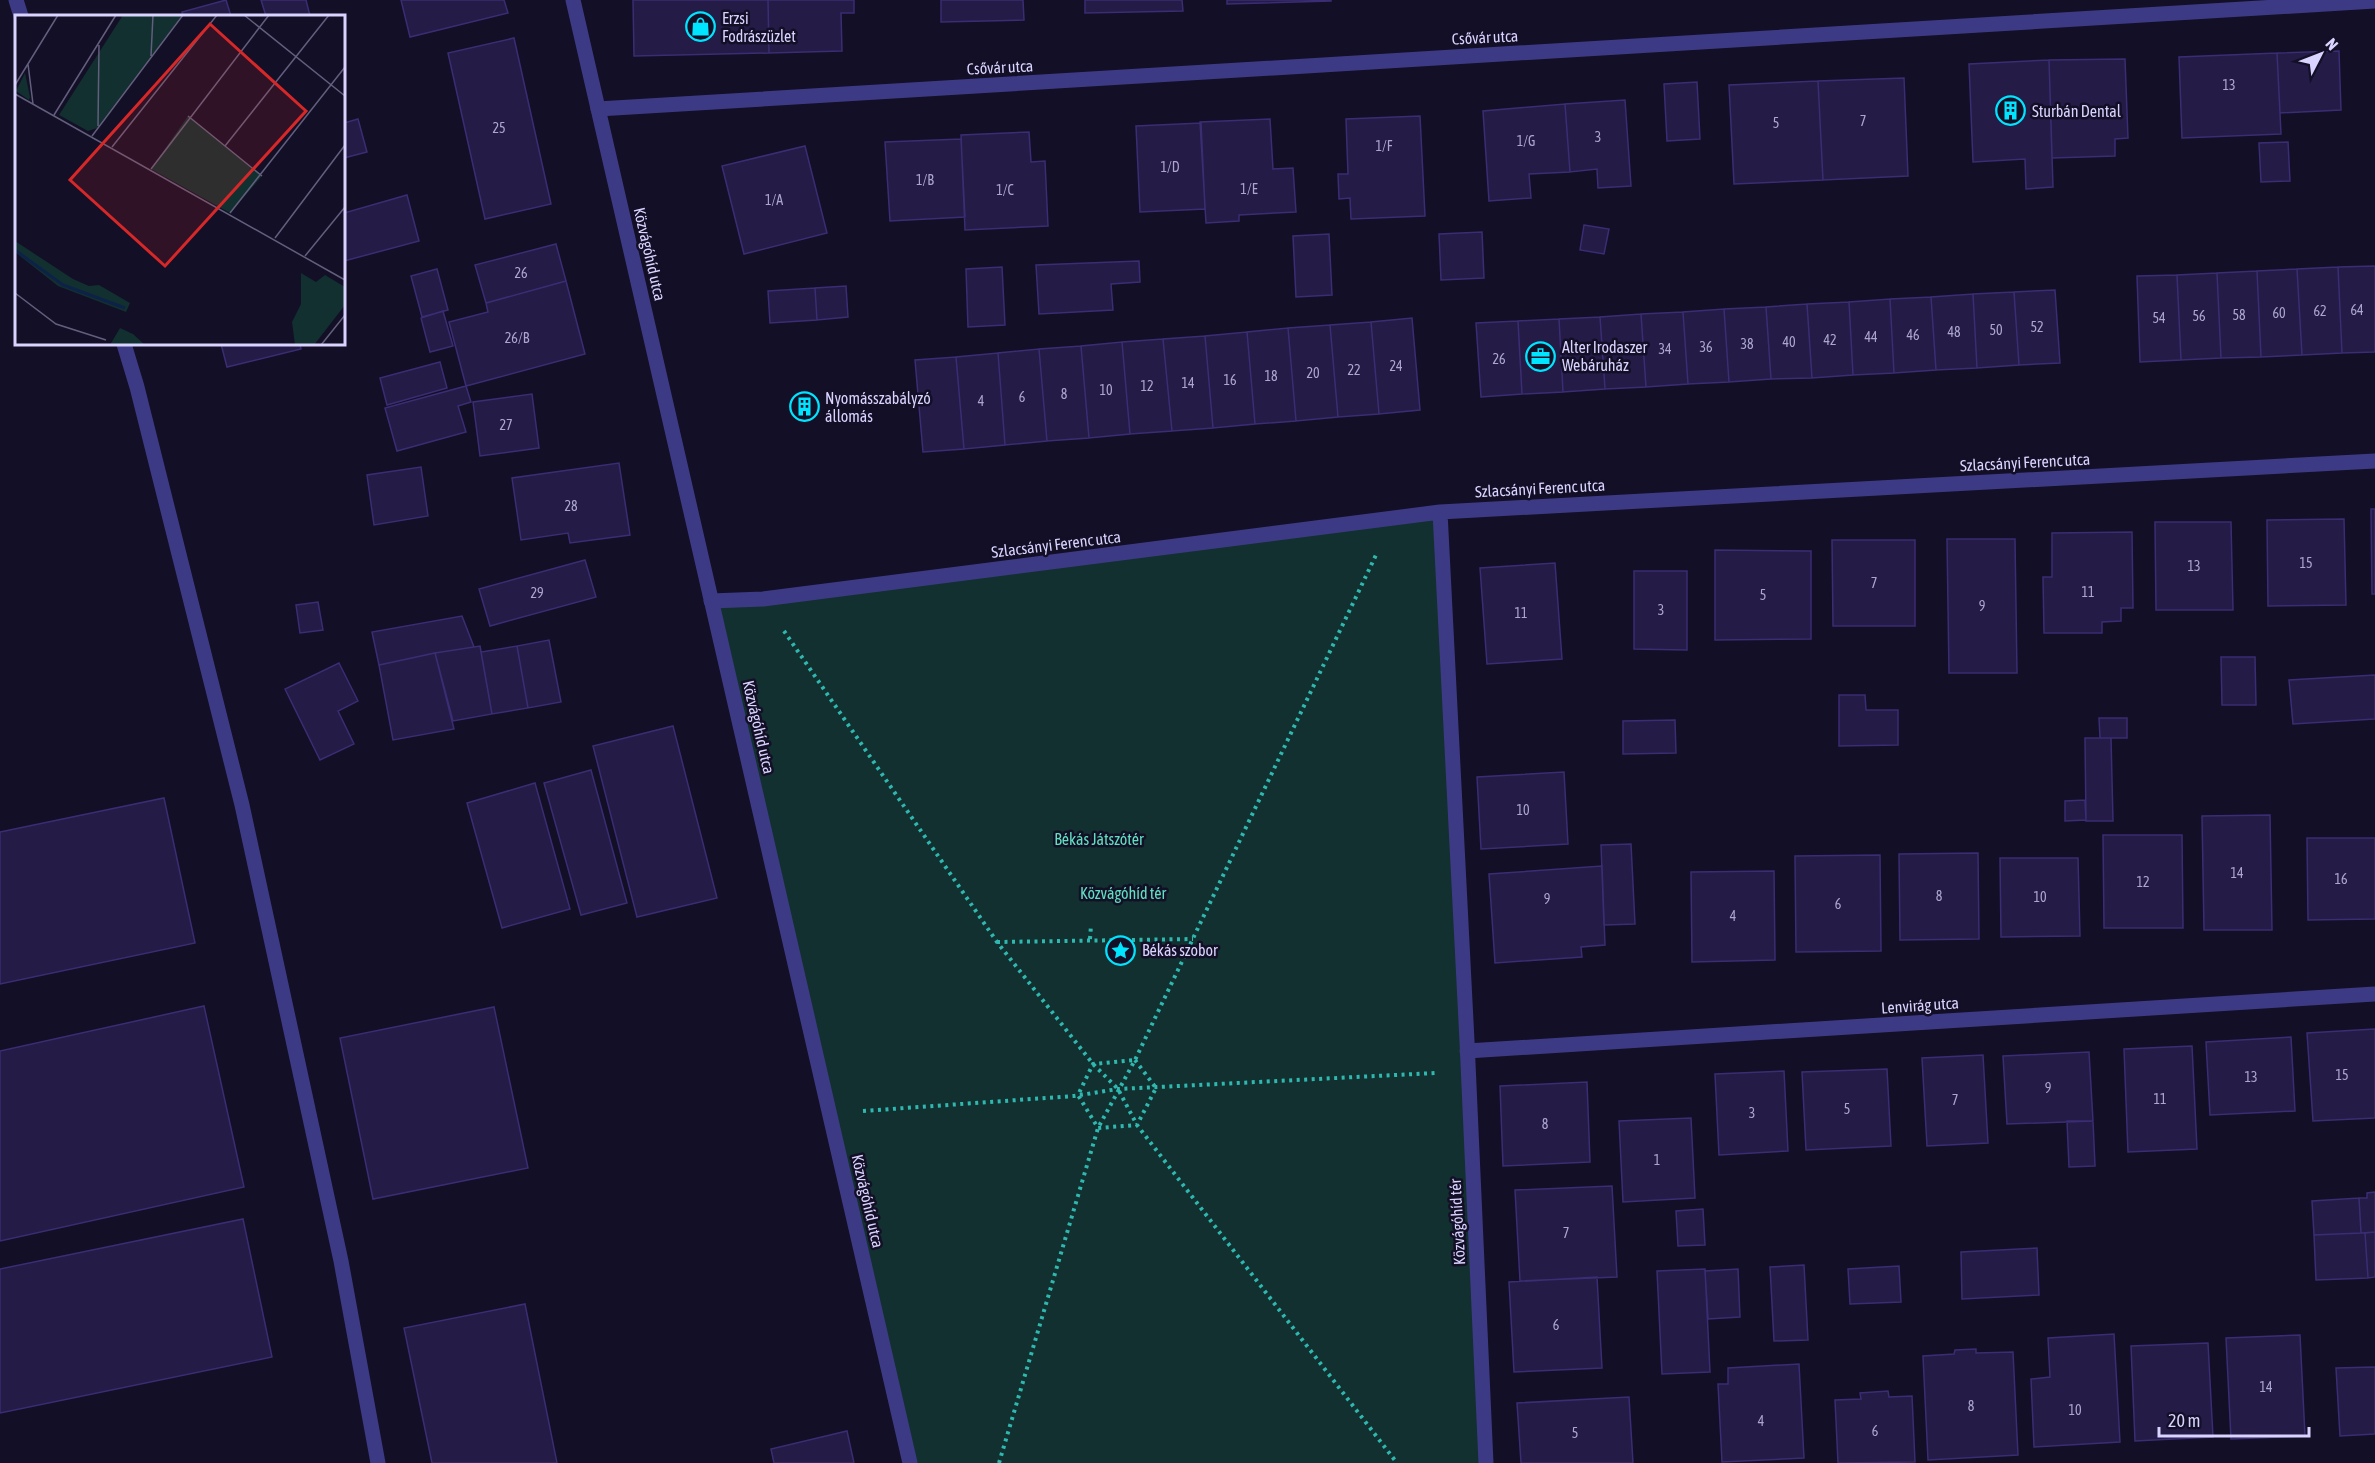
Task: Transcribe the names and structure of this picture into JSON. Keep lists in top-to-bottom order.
{
  "streets": {
    "street": [
      "Csővár utca",
      "Közvágóhíd utca",
      "Szlacsányi Ferenc utca",
      "Lenvirág utca",
      "Közvágóhíd tér"
    ]
  },
  "crossings": [
    ["Csővár utca", "Közvágóhíd utca"],
    ["Közvágóhíd utca", "Szlacsányi Ferenc utca"],
    ["Szlacsányi Ferenc utca", "Közvágóhíd tér"],
    ["Lenvirág utca", "Közvágóhíd tér"]
  ],
  "parks": ["Békás Játszótér", "Közvágóhíd tér"],
  "places": {
    "shop": ["Erzsi Fodrászüzlet"],
    "building": ["Sturbán Dental", "Nyomásszabályzó állomás"],
    "office": ["Alter Irodaszer Webáruház"],
    "place": ["Békás szobor"]
  },
  "house_numbers": [
    "13",
    "7",
    "5",
    "25",
    "3",
    "1/G",
    "1/F",
    "1/D",
    "1/B",
    "1/E",
    "1/C",
    "1/A",
    "26",
    "64",
    "62",
    "60",
    "58",
    "56",
    "54",
    "52",
    "50",
    "48",
    "46",
    "44",
    "26/B",
    "42",
    "40",
    "38",
    "36",
    "34",
    "26",
    "24",
    "22",
    "20",
    "18",
    "16",
    "14",
    "12",
    "10",
    "8",
    "6",
    "4",
    "27",
    "28",
    "15",
    "13",
    "7",
    "11",
    "29",
    "5",
    "9",
    "3",
    "11",
    "10",
    "14",
    "16",
    "12",
    "8",
    "10",
    "9",
    "6",
    "4",
    "15",
    "13",
    "9",
    "11",
    "7",
    "5",
    "3",
    "8",
    "1",
    "7",
    "6",
    "14",
    "8",
    "10",
    "4",
    "6",
    "5"
  ],
  "scale_bar": "20 m",
  "north": "top right"
}
